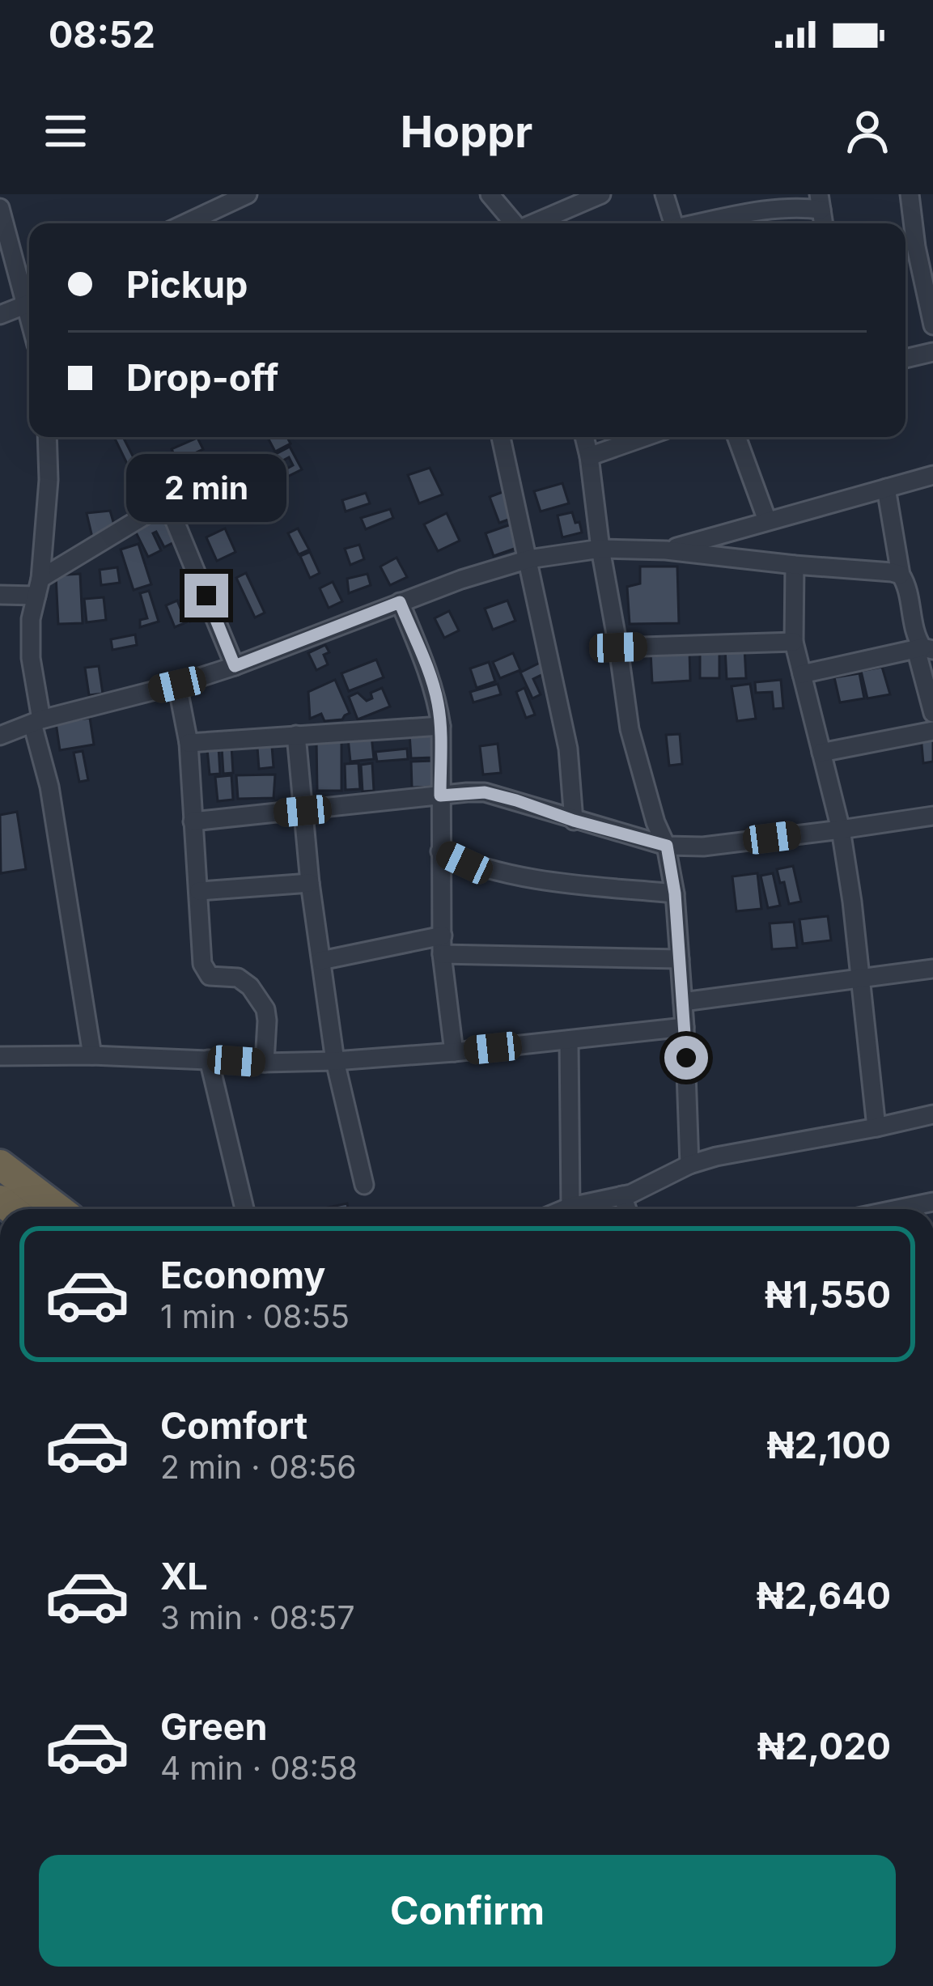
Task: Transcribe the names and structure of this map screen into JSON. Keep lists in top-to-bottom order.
{
  "page": {
    "status": "08:52",
    "header": "Hoppr",
    "banner": ["Pickup", "Drop-off"],
    "bubble": "2 min",
    "list": [
      {
        "name": "Economy",
        "note": "1 min · 08:55",
        "value": "₦1,550"
      },
      {
        "name": "Comfort",
        "note": "2 min · 08:56",
        "value": "₦2,100"
      },
      {
        "name": "XL",
        "note": "3 min · 08:57",
        "value": "₦2,640"
      },
      {
        "name": "Green",
        "note": "4 min · 08:58",
        "value": "₦2,020"
      }
    ],
    "buttons": "Confirm"
  }
}
